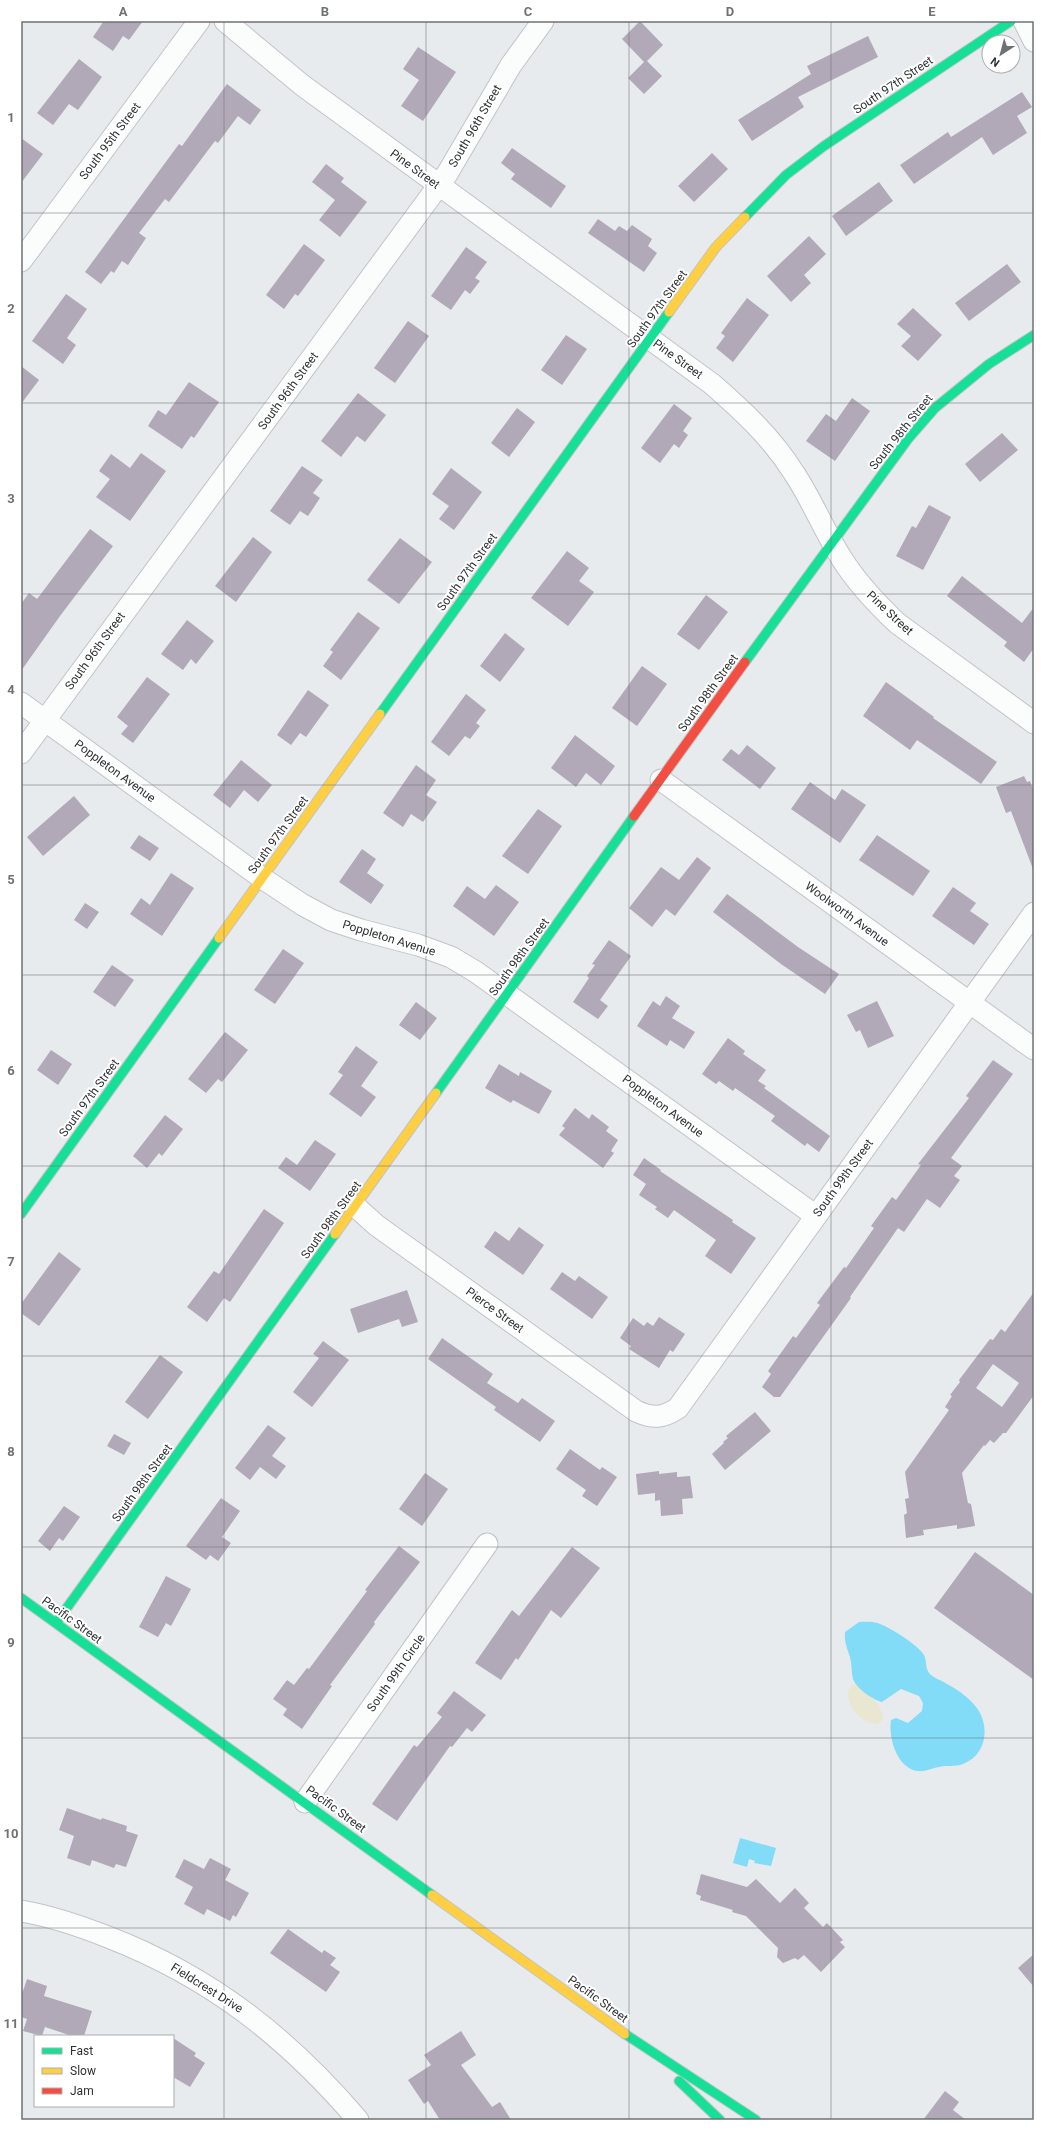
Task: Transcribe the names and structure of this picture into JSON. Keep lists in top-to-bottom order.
{
  "streets": {
    "street": [
      "South 97th Street",
      "South 96th Street",
      "South 95th Street",
      "Pine Street",
      "South 98th Street",
      "Poppleton Avenue",
      "Woolworth Avenue",
      "South 99th Street",
      "Pierce Street",
      "Pacific Street",
      "South 99th Circle",
      "Fieldcrest Drive"
    ]
  },
  "crossings": [
    ["South 97th Street", "Pine Street"],
    ["South 97th Street", "Poppleton Avenue"],
    ["South 96th Street", "Pine Street"],
    ["South 96th Street", "Poppleton Avenue"],
    ["Pine Street", "South 98th Street"],
    ["South 98th Street", "Poppleton Avenue"],
    ["South 98th Street", "Woolworth Avenue"],
    ["South 98th Street", "Pierce Street"],
    ["South 98th Street", "Pacific Street"],
    ["Poppleton Avenue", "South 99th Street"],
    ["Woolworth Avenue", "South 99th Street"],
    ["South 99th Street", "Pierce Street"],
    ["Pacific Street", "South 99th Circle"]
  ],
  "legend": ["Fast", "Slow", "Jam"],
  "north": "bottom left",
  "grid": {
    "columns": [
      "A",
      "B",
      "C",
      "D",
      "E"
    ],
    "rows": [
      "1",
      "2",
      "3",
      "4",
      "5",
      "6",
      "7",
      "8",
      "9",
      "10",
      "11"
    ]
  }
}
